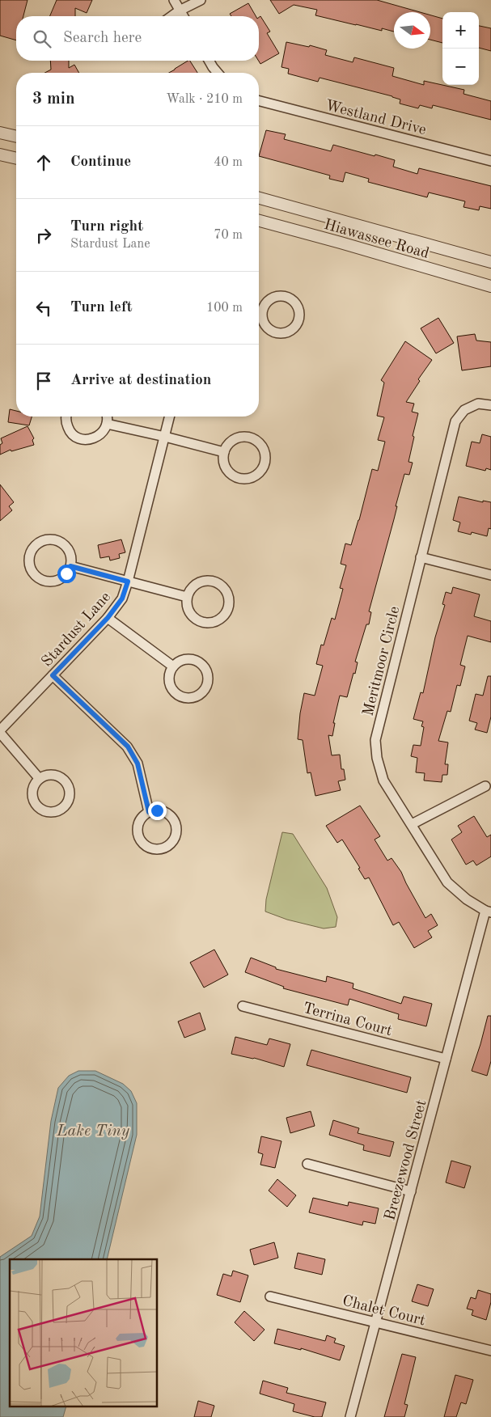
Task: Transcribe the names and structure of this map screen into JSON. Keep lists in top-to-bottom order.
{
  "streets": {
    "street": [
      "Westland Drive",
      "Hiawassee Road",
      "Stardust Lane",
      "Meritmoor Circle",
      "Terrina Court",
      "Breezewood Street",
      "Chalet Court"
    ]
  },
  "crossings": [
    ["Meritmoor Circle", "Breezewood Street"],
    ["Terrina Court", "Breezewood Street"],
    ["Breezewood Street", "Chalet Court"]
  ],
  "water": ["Lake Tiny"],
  "north": "right",
  "page": {
    "map_buttons": ["+", "−"],
    "search": "Search here",
    "heading": ["3 min", "Walk · 210 m"],
    "list": [
      ["Continue", "40 m"],
      ["Turn right", "Stardust Lane", "70 m"],
      ["Turn left", "100 m"],
      "Arrive at destination"
    ]
  }
}
